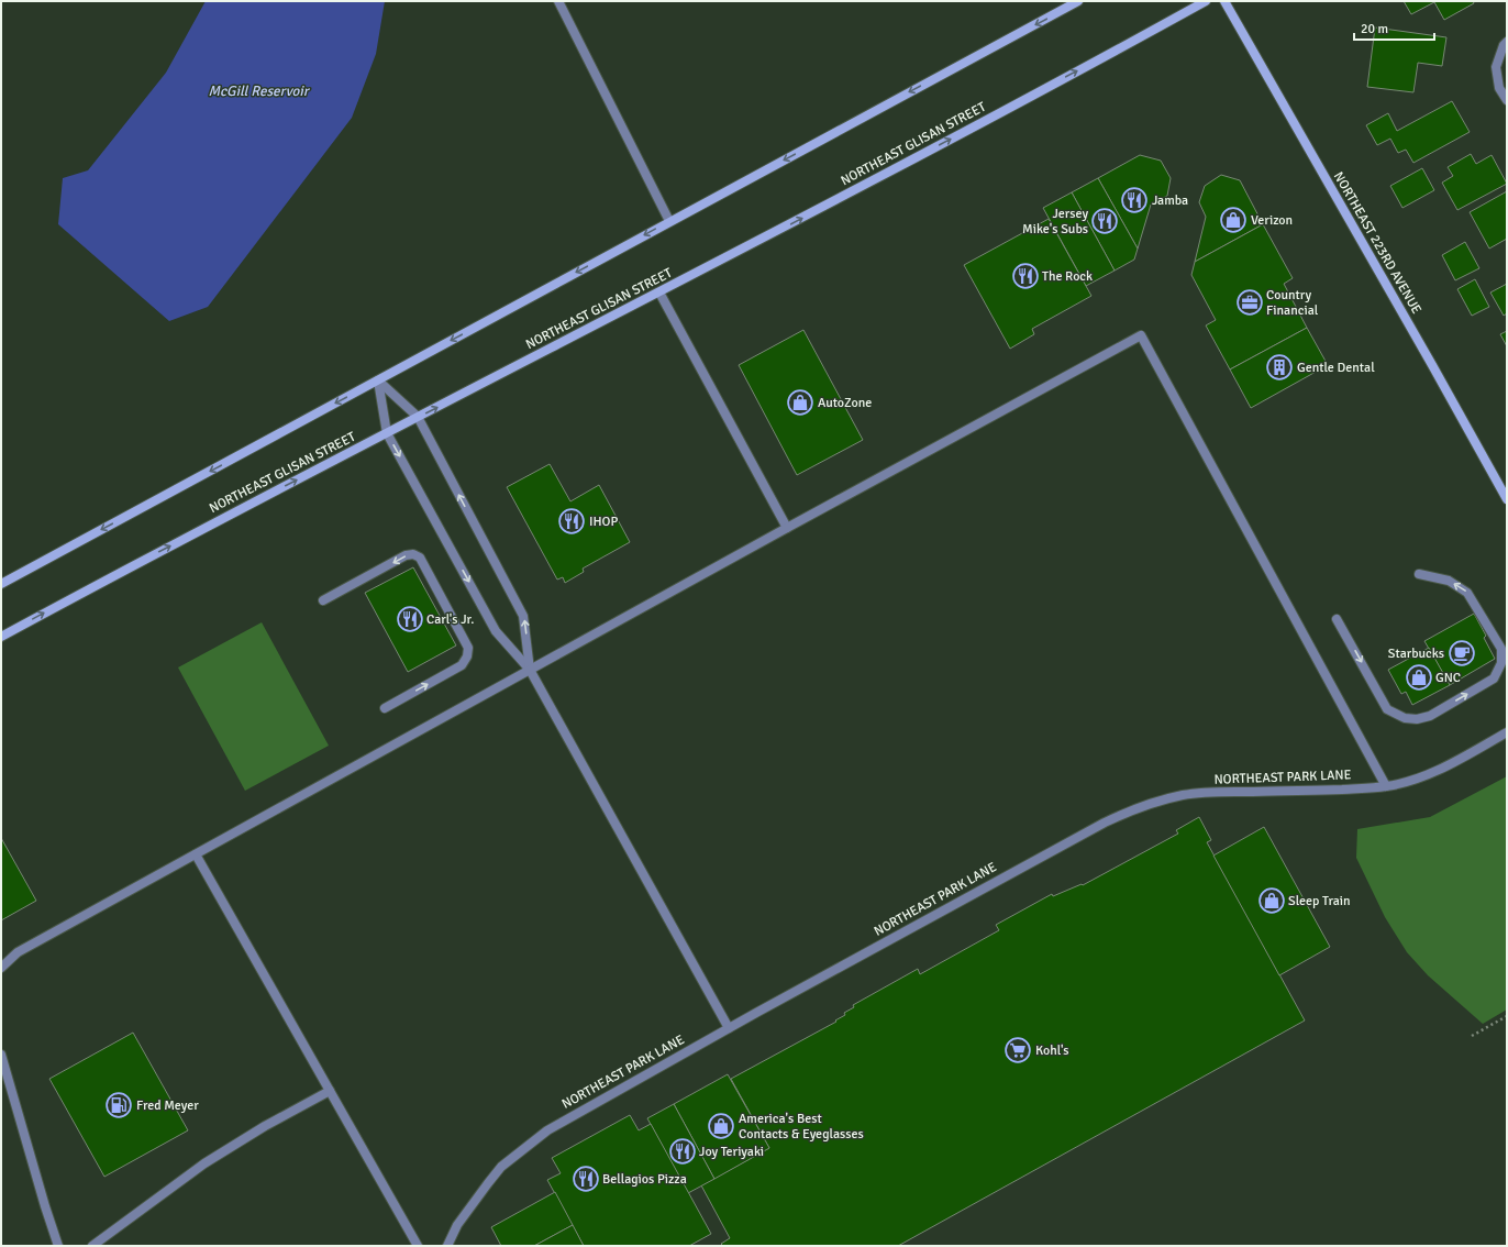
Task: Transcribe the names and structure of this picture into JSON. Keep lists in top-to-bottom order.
{
  "streets": {
    "main road": ["NORTHEAST GLISAN STREET", "NORTHEAST 223RD AVENUE"],
    "street": ["NORTHEAST PARK LANE"]
  },
  "water": ["McGill Reservoir"],
  "places": {
    "restaurant": [
      "Jamba",
      "Jersey Mike's Subs",
      "The Rock",
      "IHOP",
      "Carl's Jr.",
      "Joy Teriyaki",
      "Bellagios Pizza"
    ],
    "shop": [
      "Verizon",
      "AutoZone",
      "GNC",
      "Sleep Train",
      "America's Best Contacts & Eyeglasses"
    ],
    "office": ["Country Financial"],
    "building": ["Gentle Dental"],
    "cafe": ["Starbucks"],
    "supermarket": ["Kohl's"],
    "fuel station": ["Fred Meyer"]
  },
  "scale_bar": "20 m"
}
